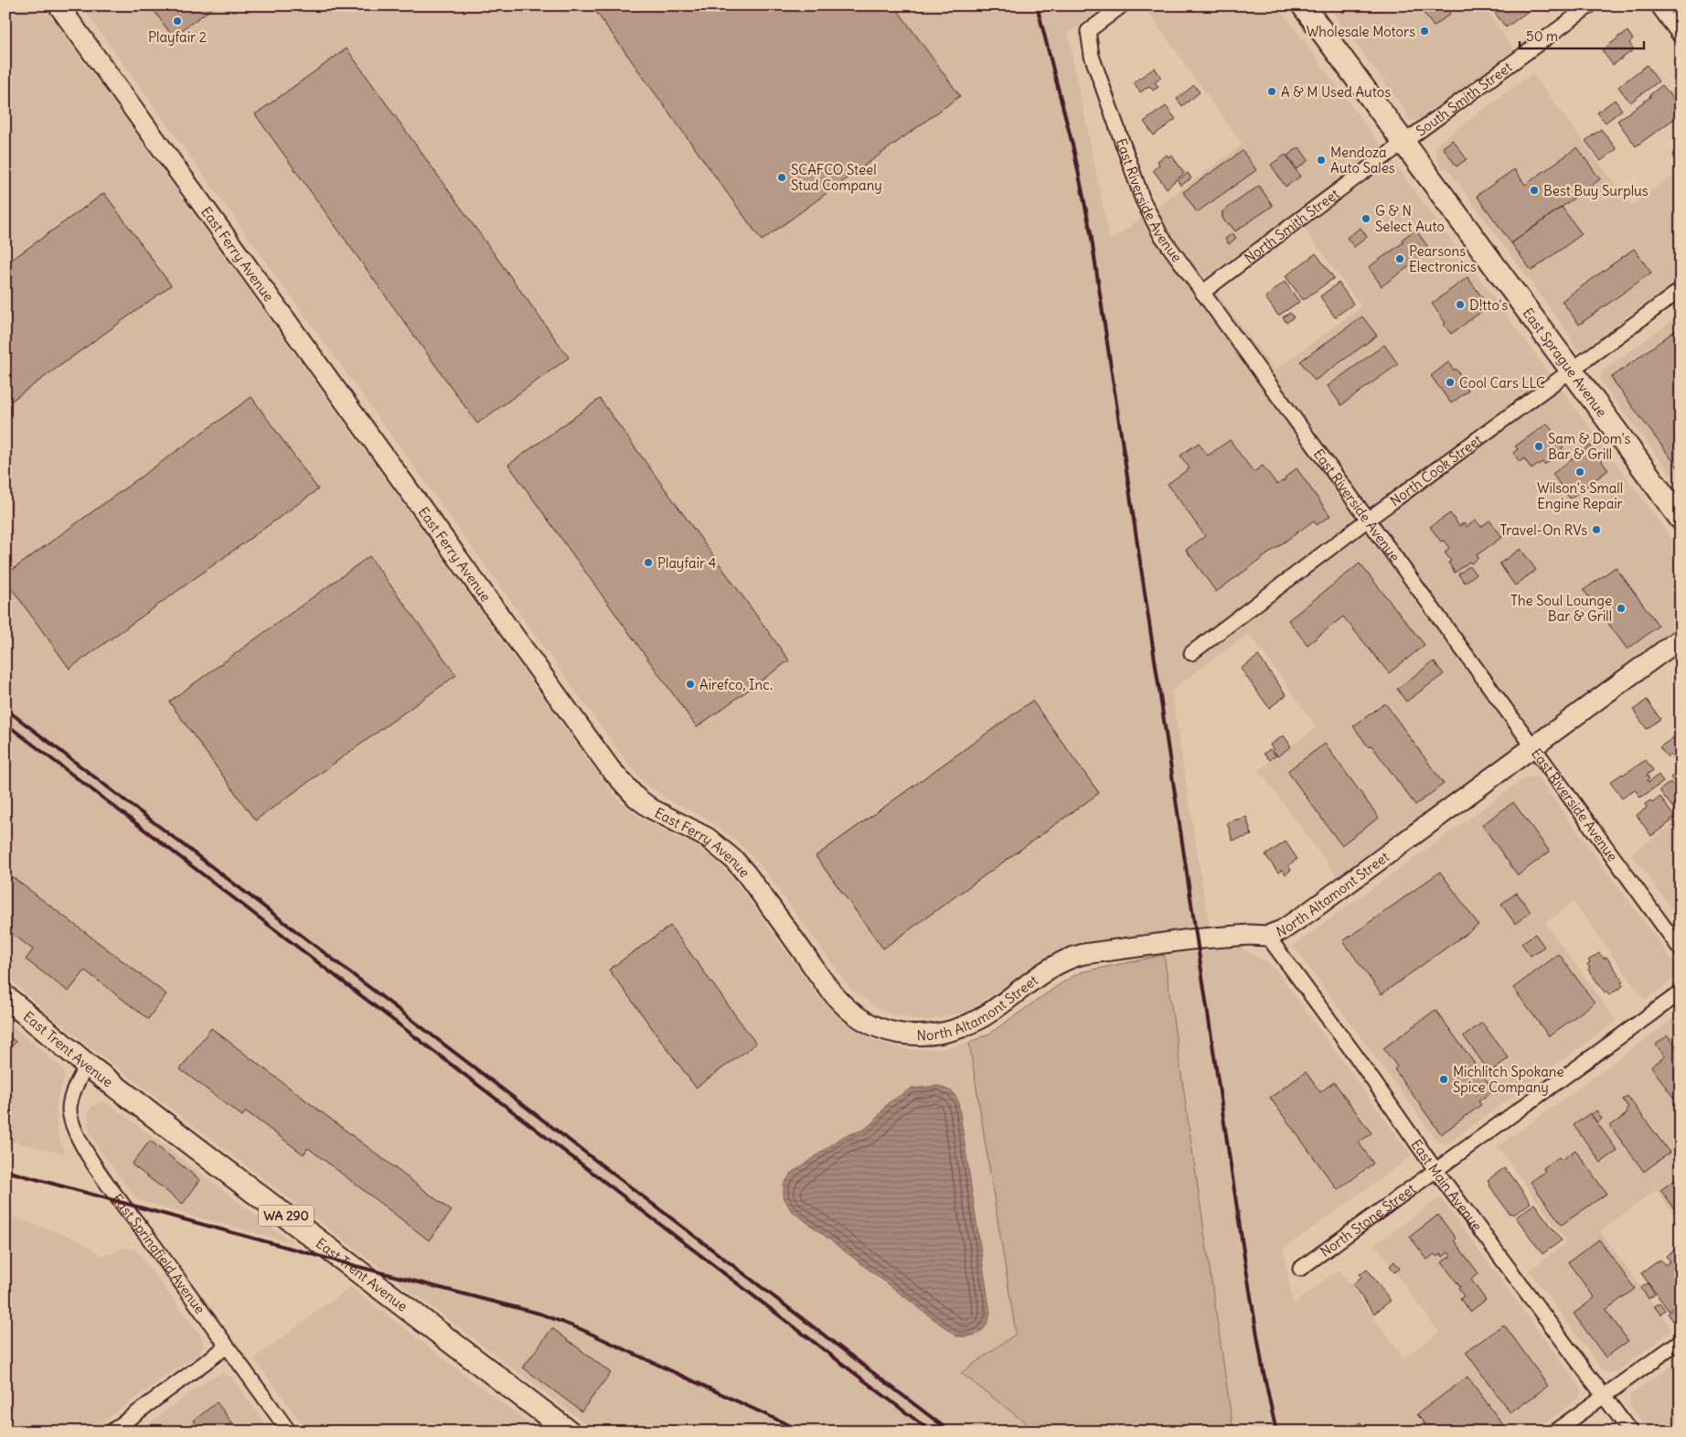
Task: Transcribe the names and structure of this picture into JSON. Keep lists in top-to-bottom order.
{
  "streets": {
    "main road": ["East Sprague Avenue", "East Trent Avenue", "WA 290"],
    "street": [
      "South Smith Street",
      "East Riverside Avenue",
      "North Smith Street",
      "East Ferry Avenue",
      "North Cook Street",
      "North Altamont Street",
      "East Main Avenue",
      "North Stone Street",
      "East Springfield Avenue"
    ]
  },
  "crossings": [
    ["South Smith Street", "North Smith Street"],
    ["South Smith Street", "East Sprague Avenue"],
    ["East Riverside Avenue", "North Smith Street"],
    ["East Riverside Avenue", "North Cook Street"],
    ["East Riverside Avenue", "North Altamont Street"],
    ["North Smith Street", "East Sprague Avenue"],
    ["East Ferry Avenue", "North Altamont Street"],
    ["East Sprague Avenue", "North Cook Street"],
    ["North Altamont Street", "East Main Avenue"],
    ["East Trent Avenue", "East Springfield Avenue"],
    ["East Main Avenue", "North Stone Street"]
  ],
  "places": [
    "Playfair 2",
    "Wholesale Motors",
    "A & M Used Autos",
    "Mendoza Auto Sales",
    "SCAFCO Steel Stud Company",
    "Best Buy Surplus",
    "G & N Select Auto",
    "Pearsons Electronics",
    "D!tto's",
    "Cool Cars LLC",
    "Sam & Dom's Bar & Grill",
    "Wilson's Small Engine Repair",
    "Travel-On RVs",
    "Playfair 4",
    "The Soul Lounge Bar & Grill",
    "Airefco, Inc.",
    "Michlitch Spokane Spice Company"
  ],
  "scale_bar": "50 m"
}
